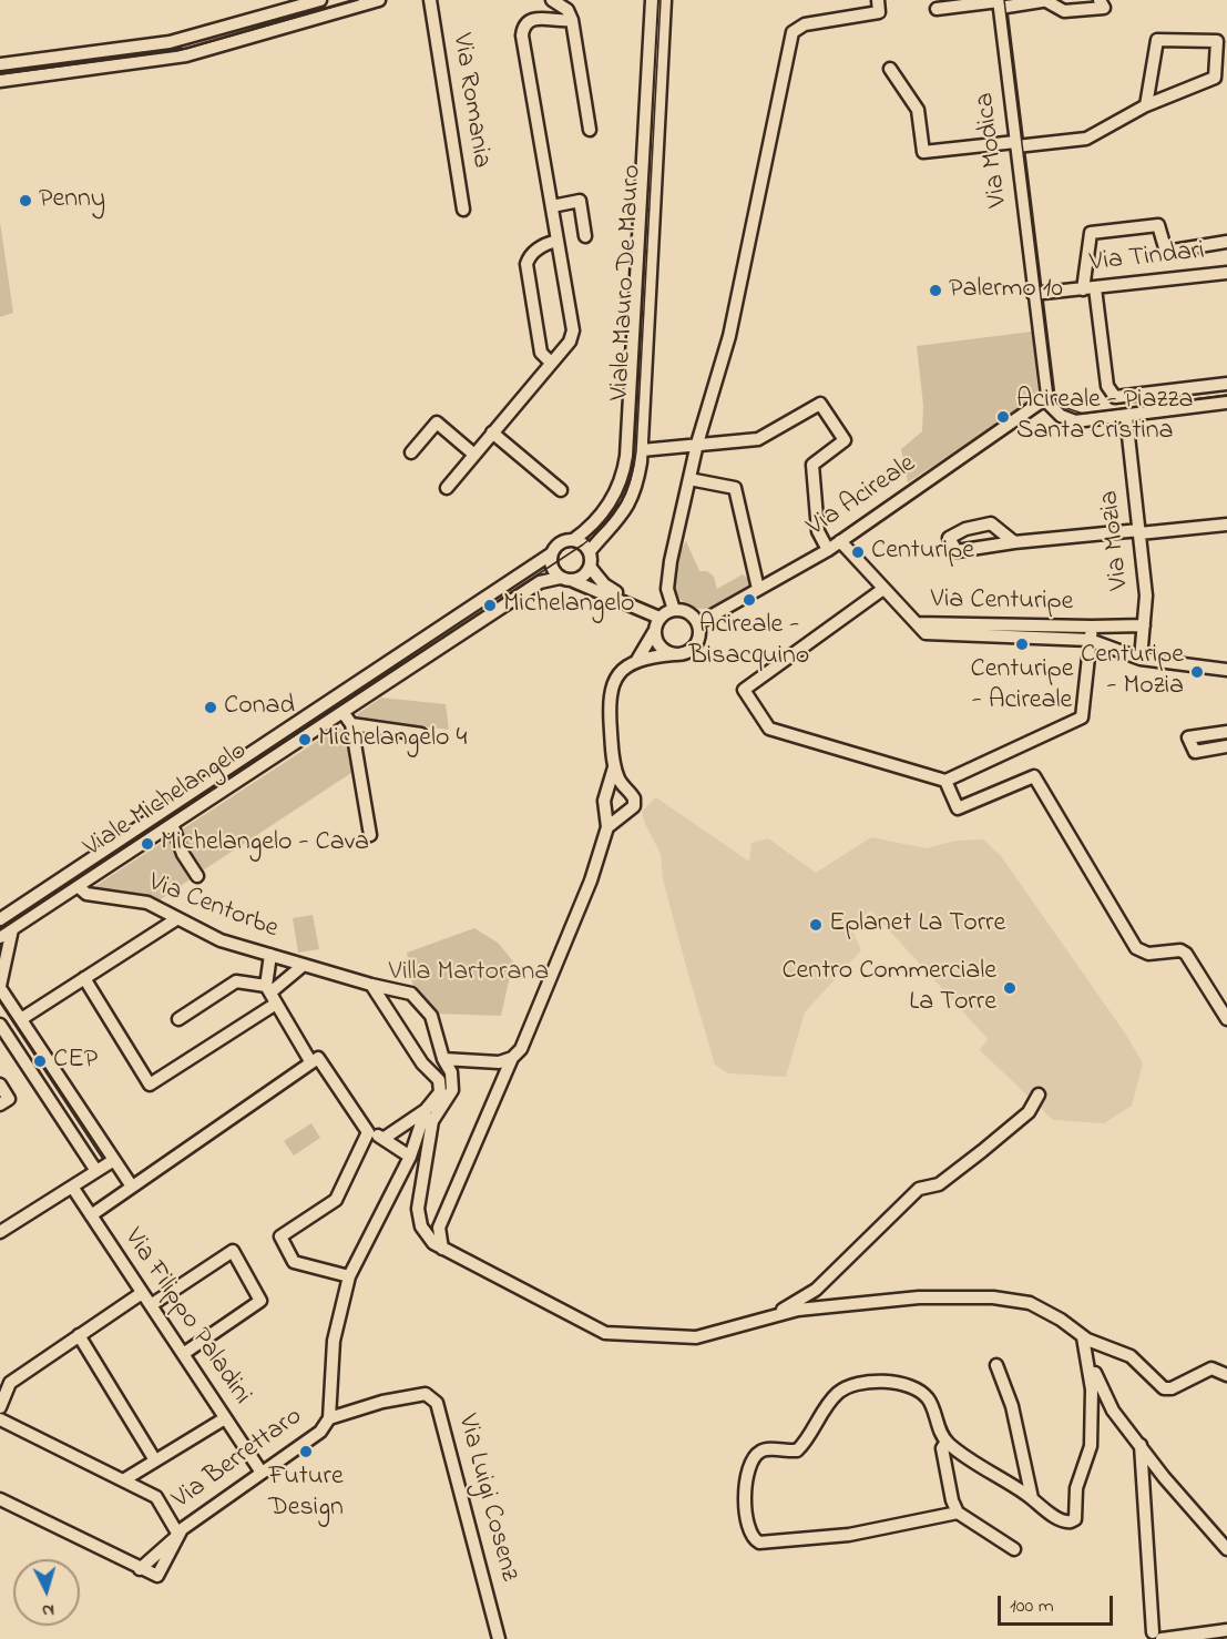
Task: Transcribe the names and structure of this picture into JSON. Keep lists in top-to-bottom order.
{
  "streets": {
    "street": [
      "Via Romania",
      "Via Modica",
      "Via Tindari",
      "Viale Mauro De Mauro",
      "Via Acireale",
      "Via Mozia",
      "Via Centuripe",
      "Viale Michelangelo",
      "Via Centorbe",
      "Via Filippo Paladini",
      "Via Berrettaro",
      "Via Luigi Cosenz"
    ]
  },
  "crossings": [
    ["Via Modica", "Via Tindari"],
    ["Via Modica", "Via Acireale"],
    ["Viale Mauro De Mauro", "Viale Michelangelo"],
    ["Via Mozia", "Via Centuripe"],
    ["Viale Michelangelo", "Via Centorbe"],
    ["Via Filippo Paladini", "Via Berrettaro"],
    ["Via Berrettaro", "Via Luigi Cosenz"]
  ],
  "parks": ["Villa Martorana"],
  "places": [
    "Penny",
    "Palermo 10",
    "Acireale - Piazza Santa Cristina",
    "Centuripe",
    "Acireale - Bisacquino",
    "Michelangelo",
    "Centuripe - Acireale",
    "Centuripe - Mozia",
    "Conad",
    "Michelangelo 4",
    "Michelangelo - Cava",
    "Eplanet La Torre",
    "Centro Commerciale La Torre",
    "CEP",
    "Future Design"
  ],
  "scale_bar": "100 m",
  "north": "bottom"
}
